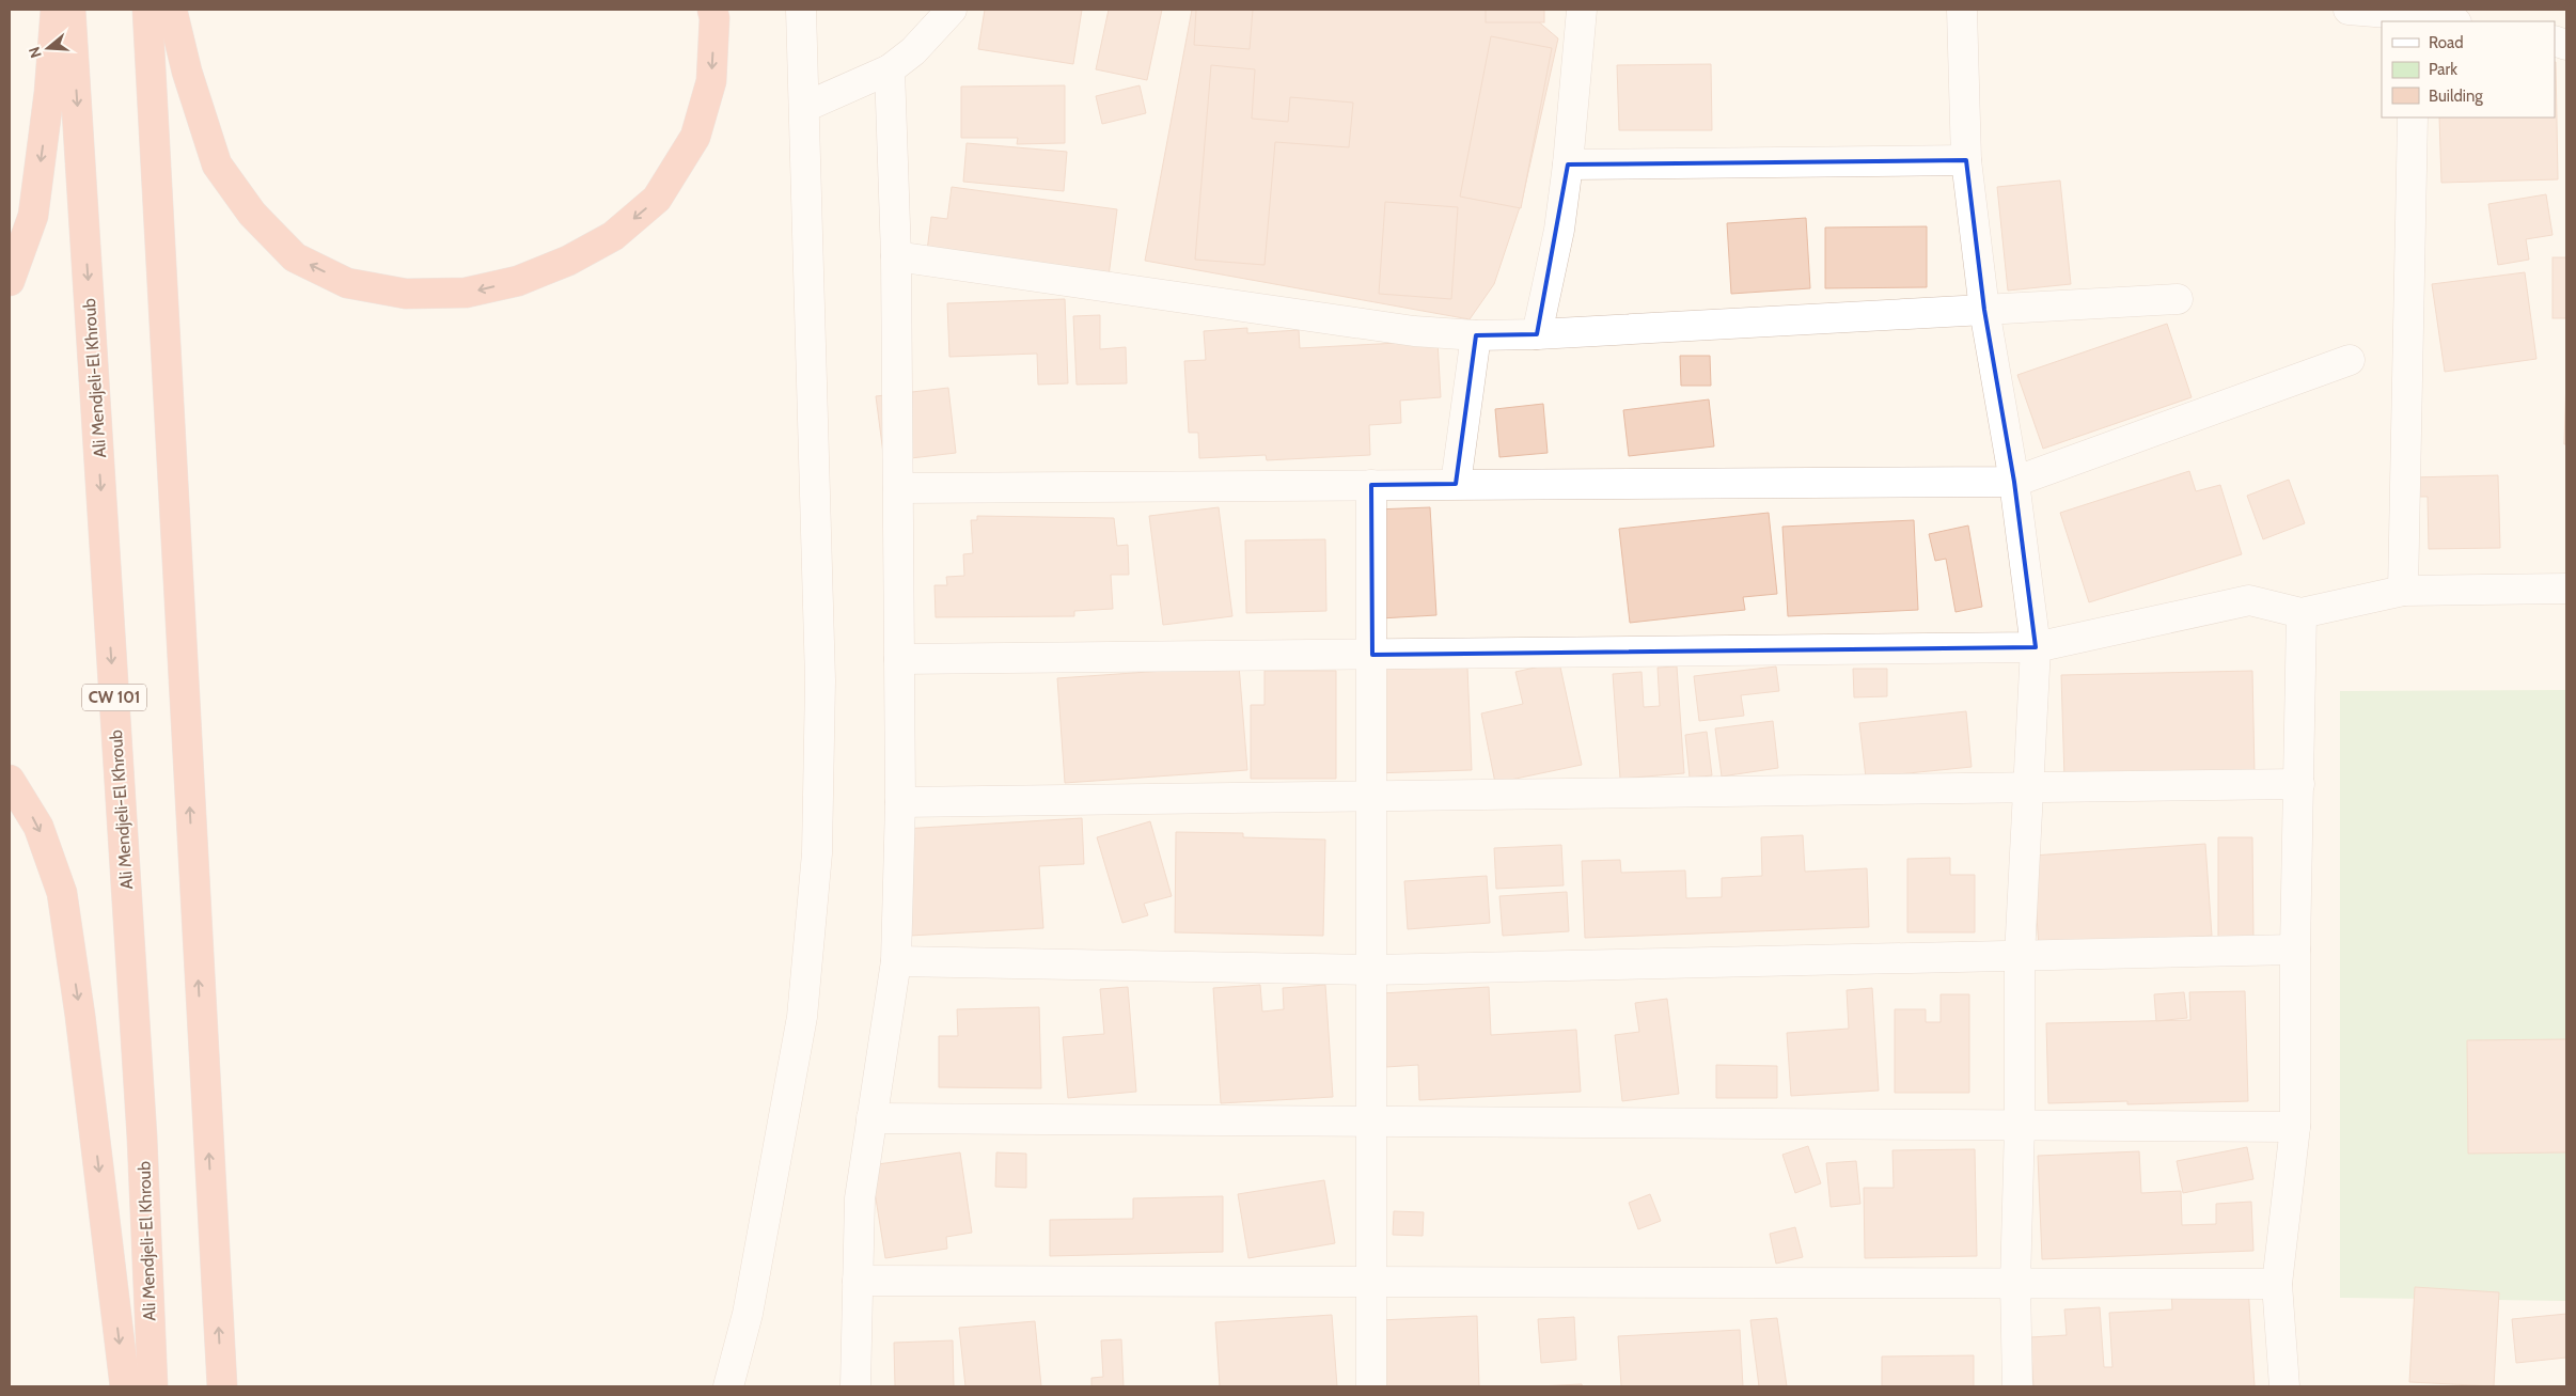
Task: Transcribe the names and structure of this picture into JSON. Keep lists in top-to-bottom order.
{
  "streets": {
    "highway": ["Ali Mendjeli-El Khroub", "CW 101"]
  },
  "legend": ["Road", "Park", "Building"],
  "north": "left"
}
